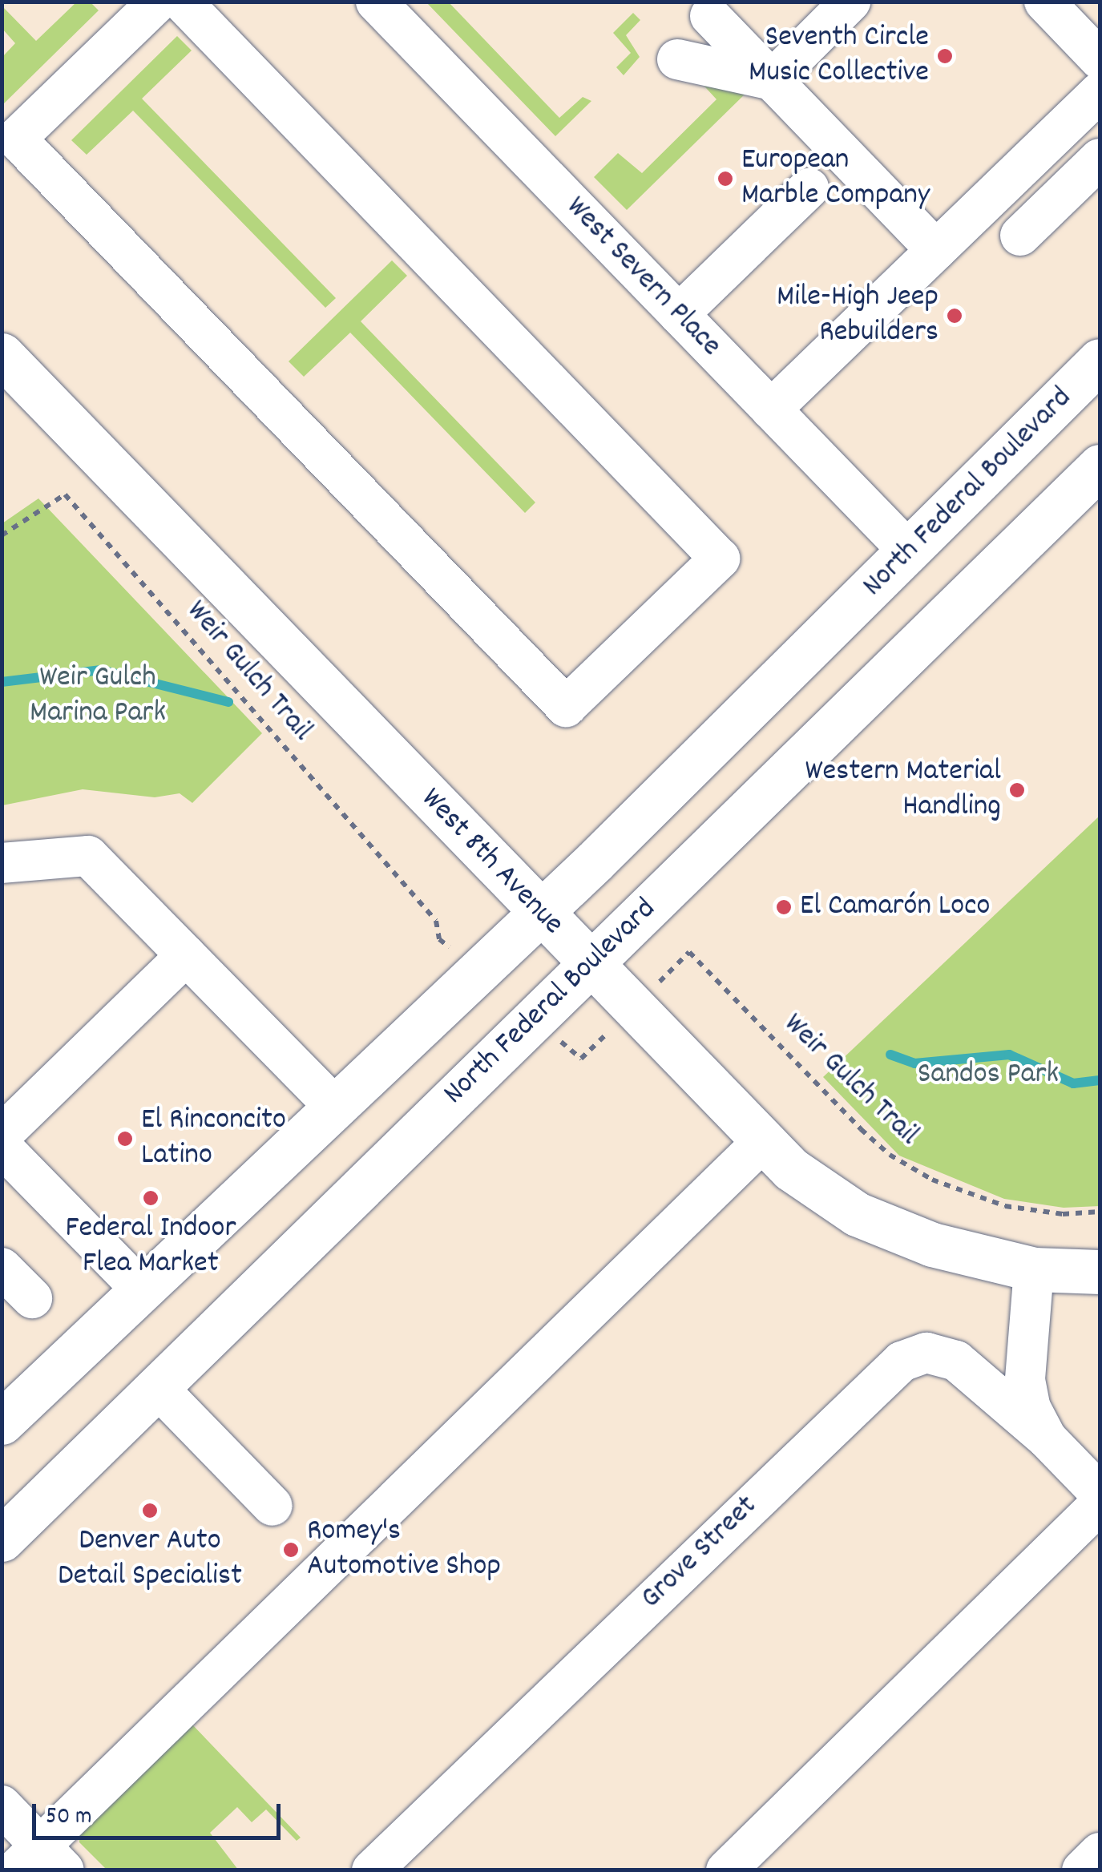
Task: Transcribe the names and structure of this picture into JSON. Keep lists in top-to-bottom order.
{
  "streets": {
    "main road": ["North Federal Boulevard", "West 8th Avenue"],
    "street": ["West Severn Place", "Grove Street"],
    "path": ["Weir Gulch Trail"]
  },
  "crossings": [
    ["West Severn Place", "North Federal Boulevard"],
    ["North Federal Boulevard", "West 8th Avenue"]
  ],
  "parks": ["Weir Gulch Marina Park", "Sandos Park"],
  "places": [
    "Seventh Circle Music Collective",
    "European Marble Company",
    "Mile-High Jeep Rebuilders",
    "Western Material Handling",
    "El Camarón Loco",
    "El Rinconcito Latino",
    "Federal Indoor Flea Market",
    "Denver Auto Detail Specialist",
    "Romey's Automotive Shop"
  ],
  "scale_bar": "50 m"
}
